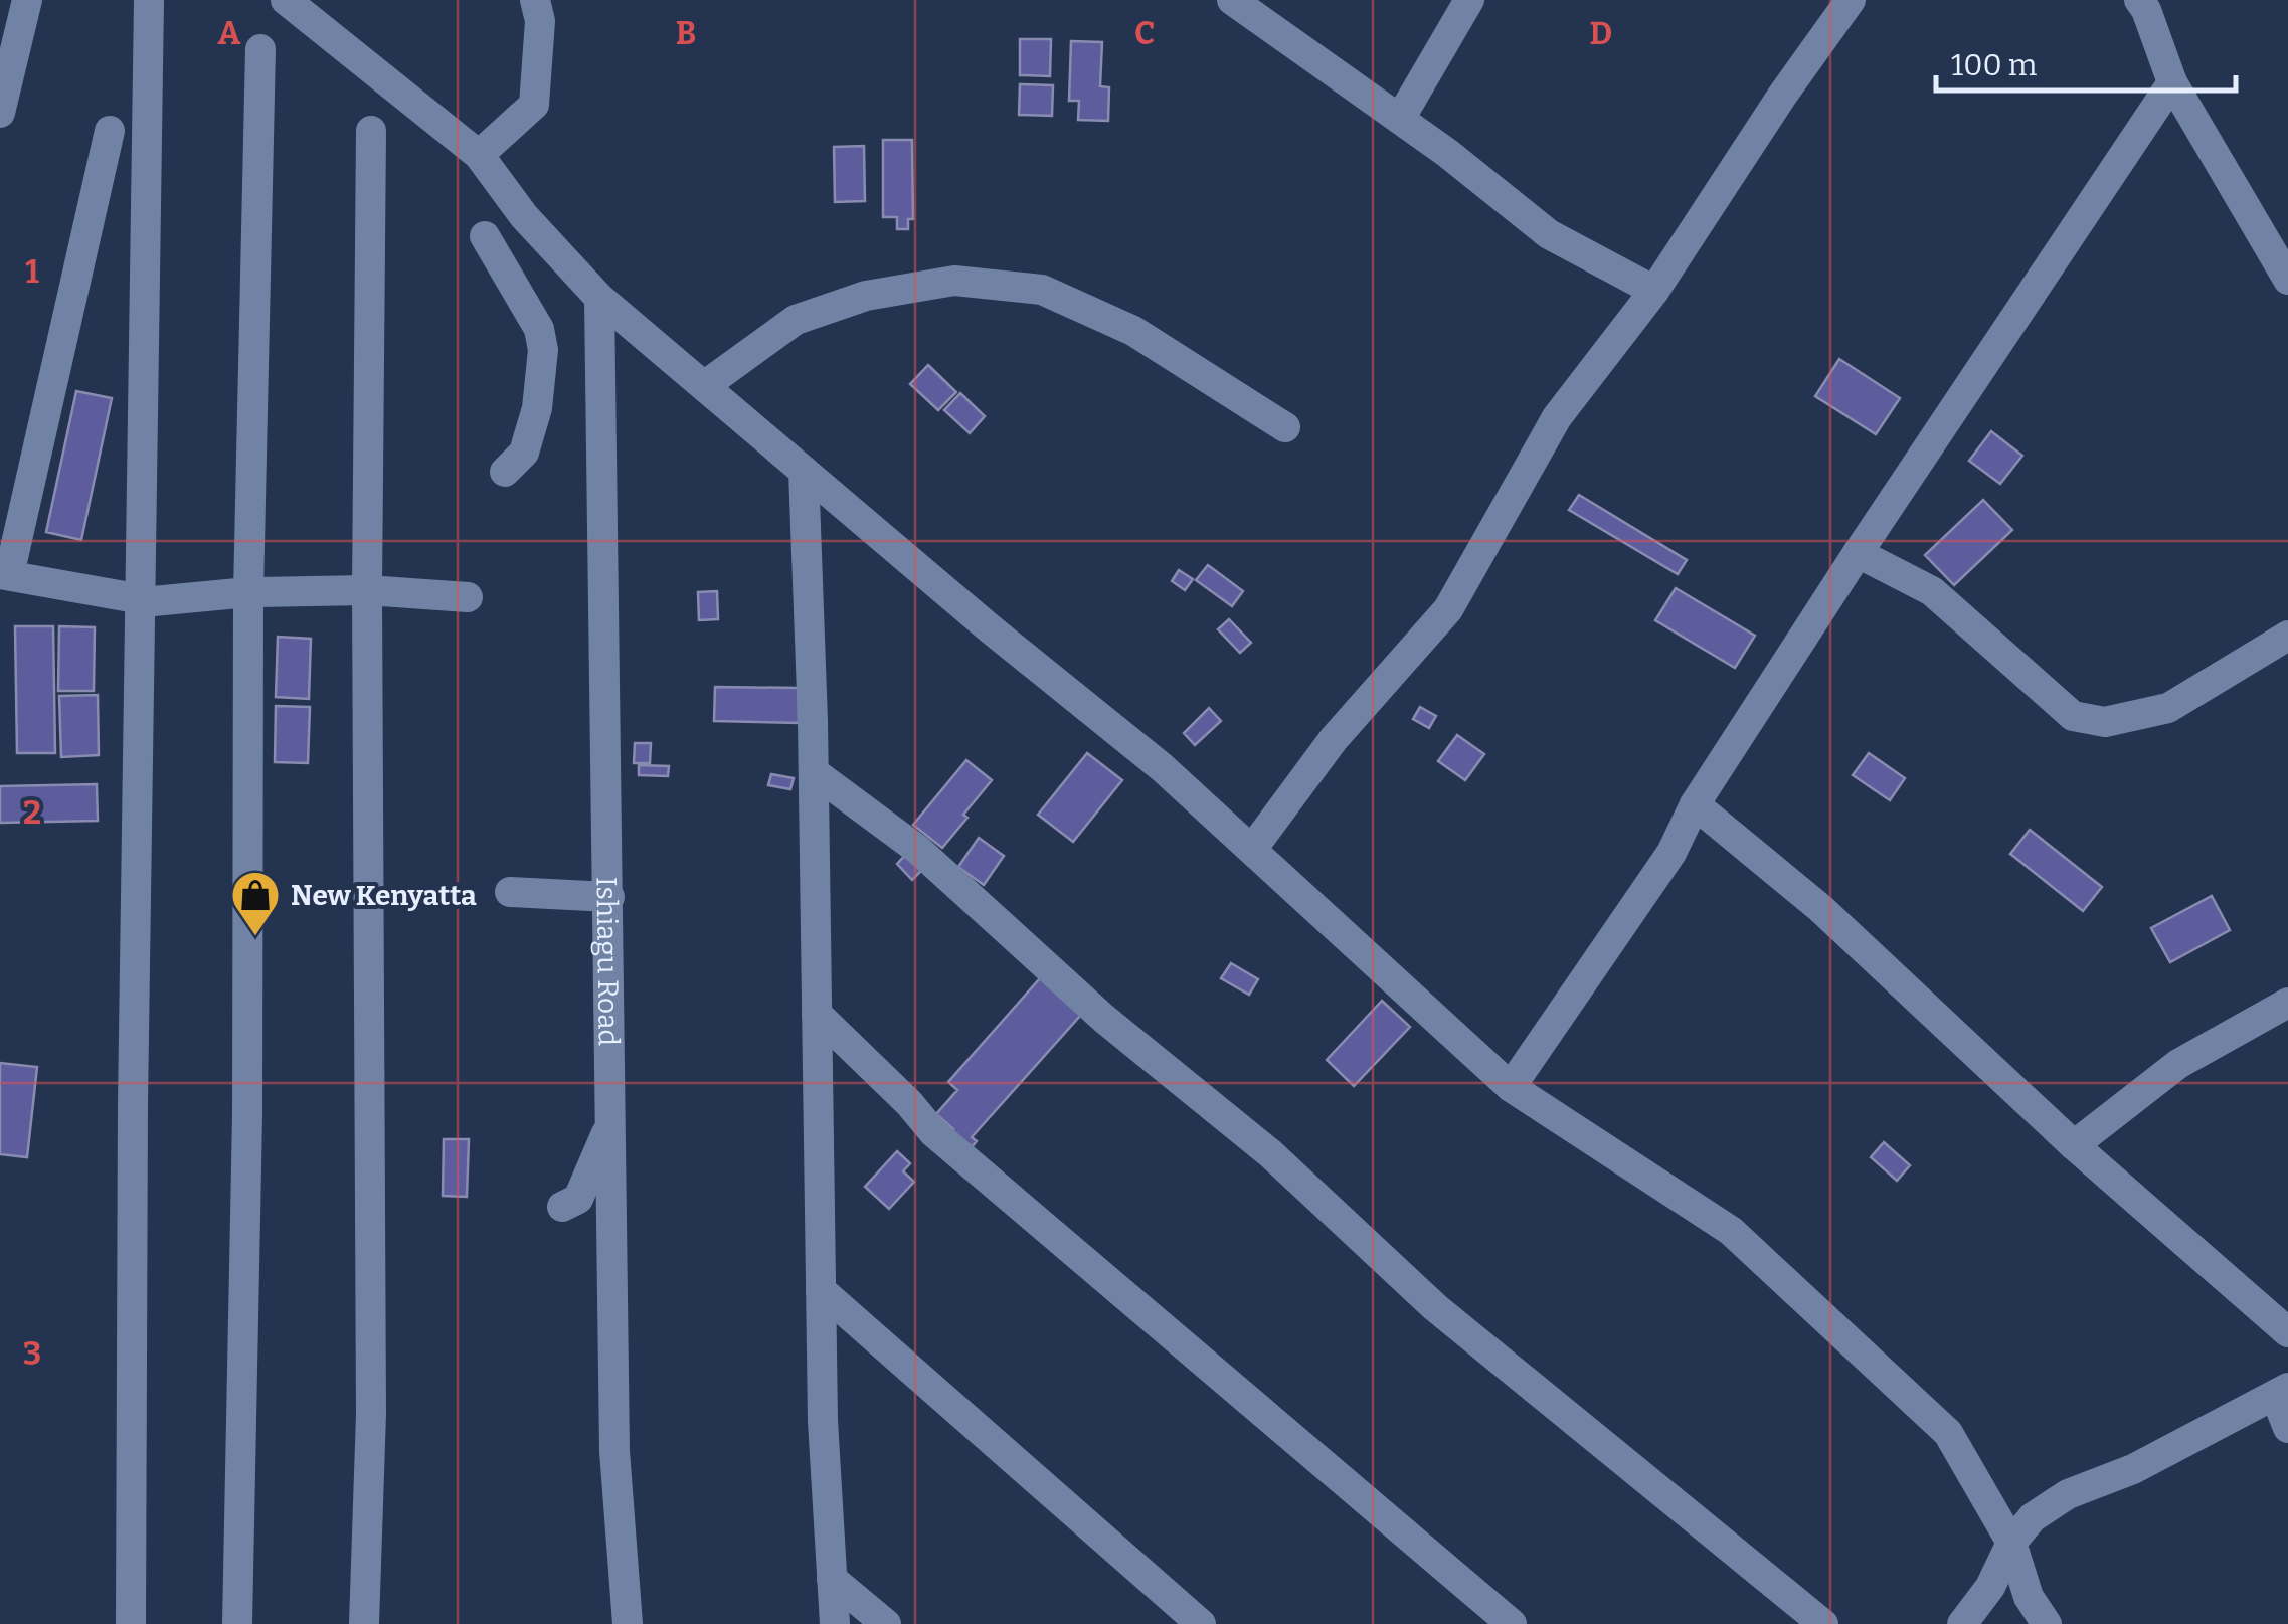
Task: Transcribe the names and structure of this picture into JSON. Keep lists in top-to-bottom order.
{
  "streets": {
    "street": ["Ishiagu Road"]
  },
  "places": {
    "shop": ["New Kenyatta"]
  },
  "scale_bar": "100 m",
  "grid": {
    "columns": [
      "A",
      "B",
      "C",
      "D"
    ],
    "rows": ["1", "2", "3"]
  }
}
